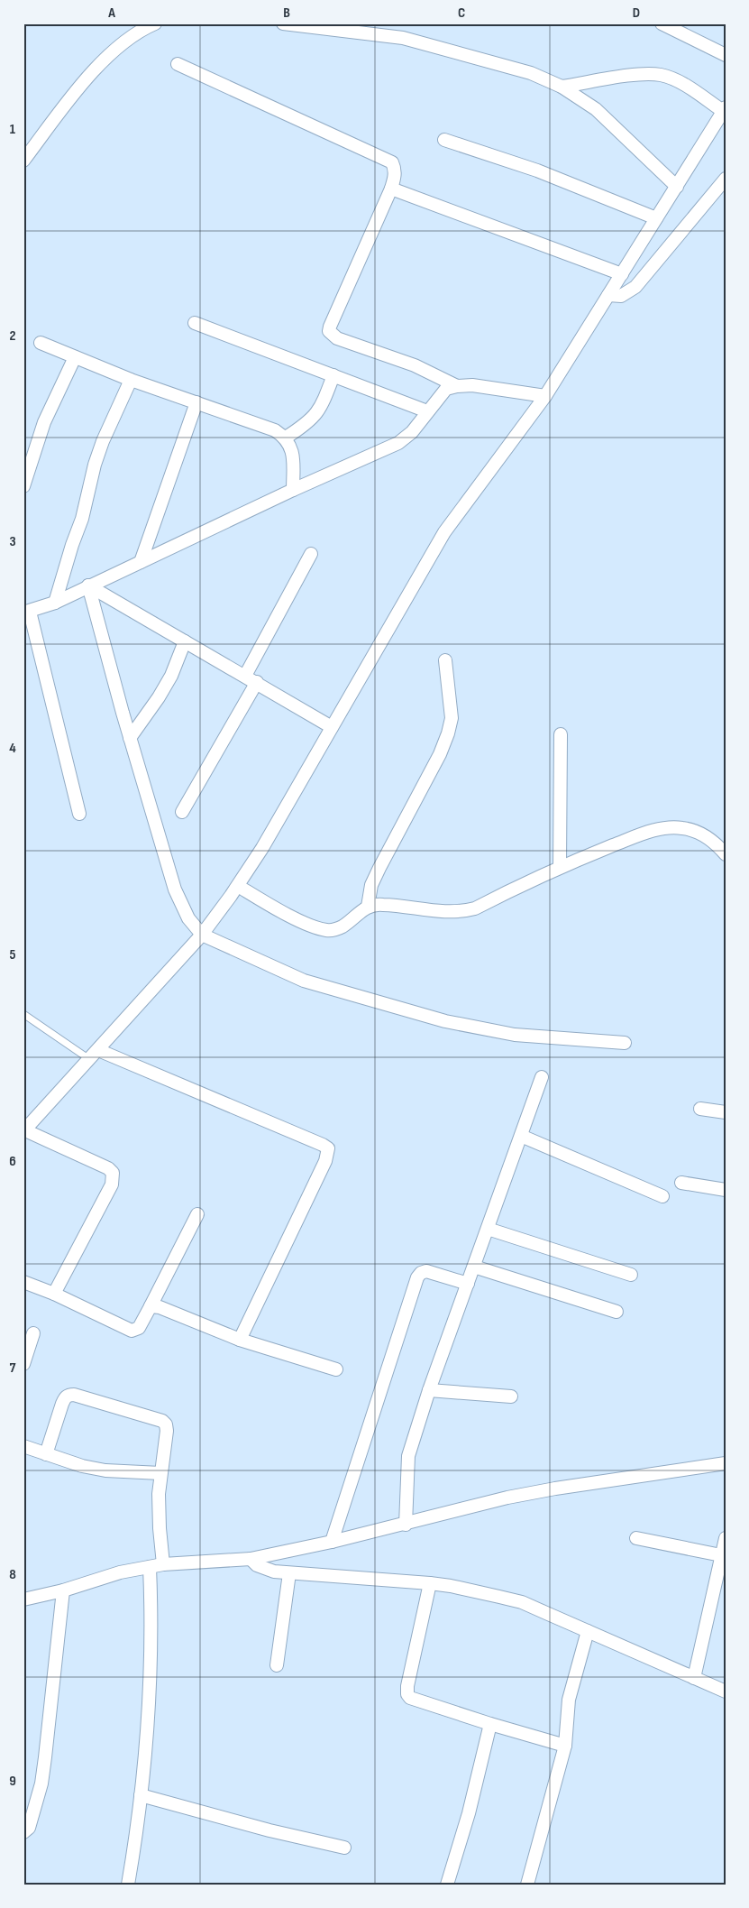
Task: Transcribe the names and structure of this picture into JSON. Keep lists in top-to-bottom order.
{
  "grid": {
    "columns": [
      "A",
      "B",
      "C",
      "D"
    ],
    "rows": [
      "1",
      "2",
      "3",
      "4",
      "5",
      "6",
      "7",
      "8",
      "9"
    ]
  }
}
